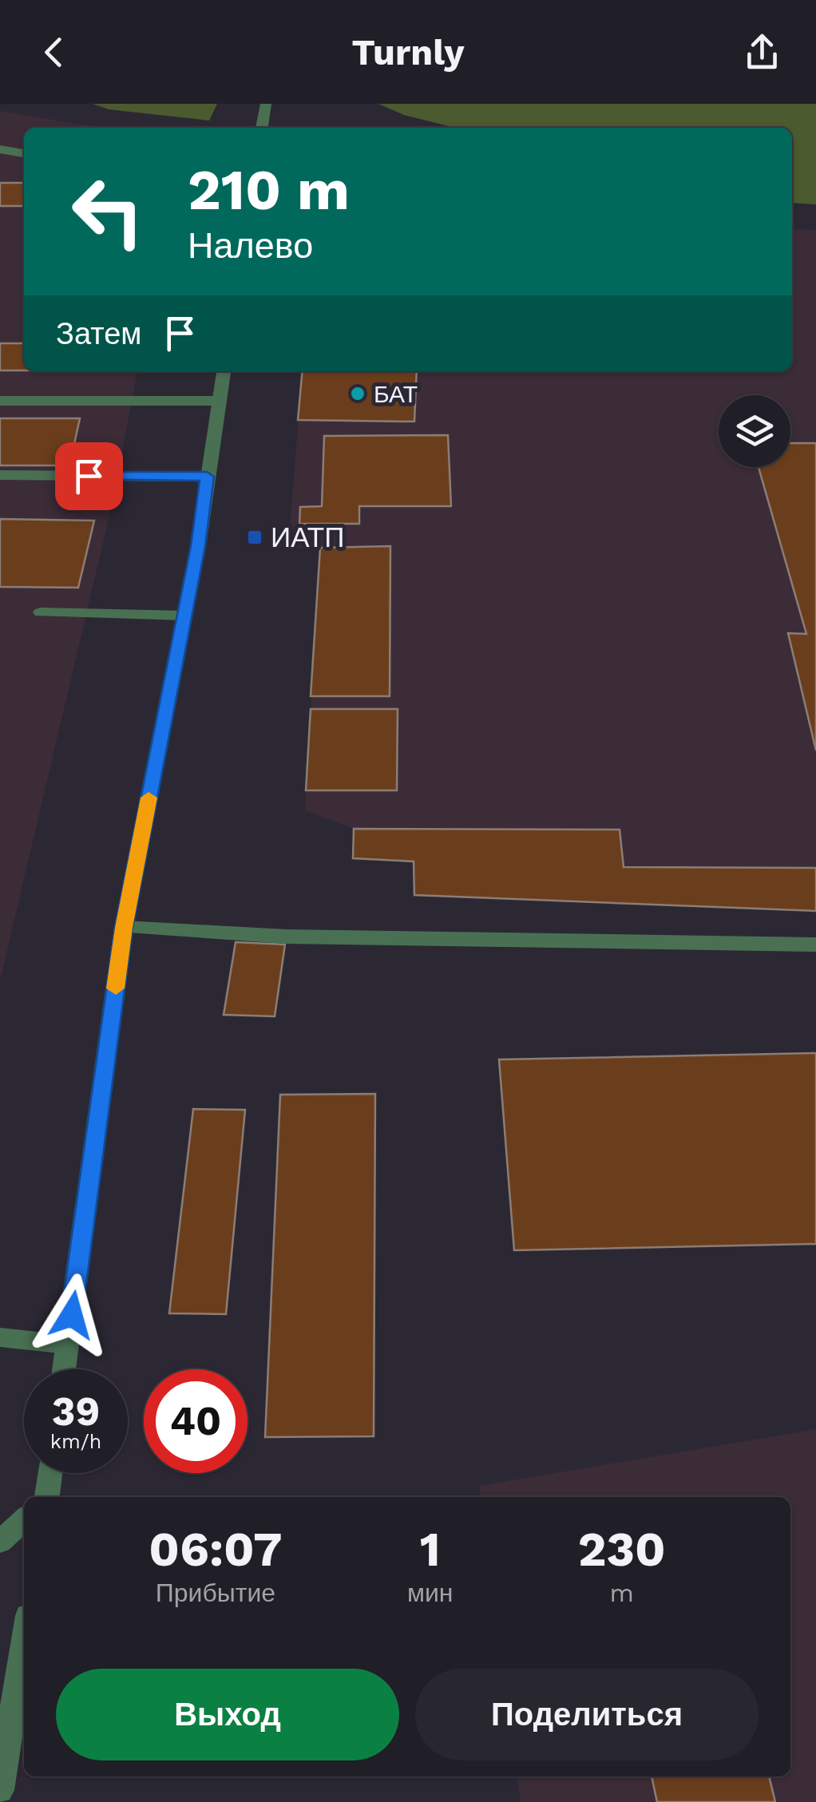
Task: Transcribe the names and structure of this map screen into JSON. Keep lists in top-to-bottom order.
{
  "places": {
    "other": ["БАТ"],
    "transit": ["ИАТП"]
  },
  "page": {
    "header": "Turnly",
    "turn": ["210 m", "Налево"],
    "then": "Затем",
    "speed": "39 km/h",
    "limit": "40",
    "eta": [
      "06:07",
      "Прибытие",
      "1",
      "мин",
      "230",
      "m"
    ],
    "buttons": ["Выход", "Поделиться"]
  }
}
